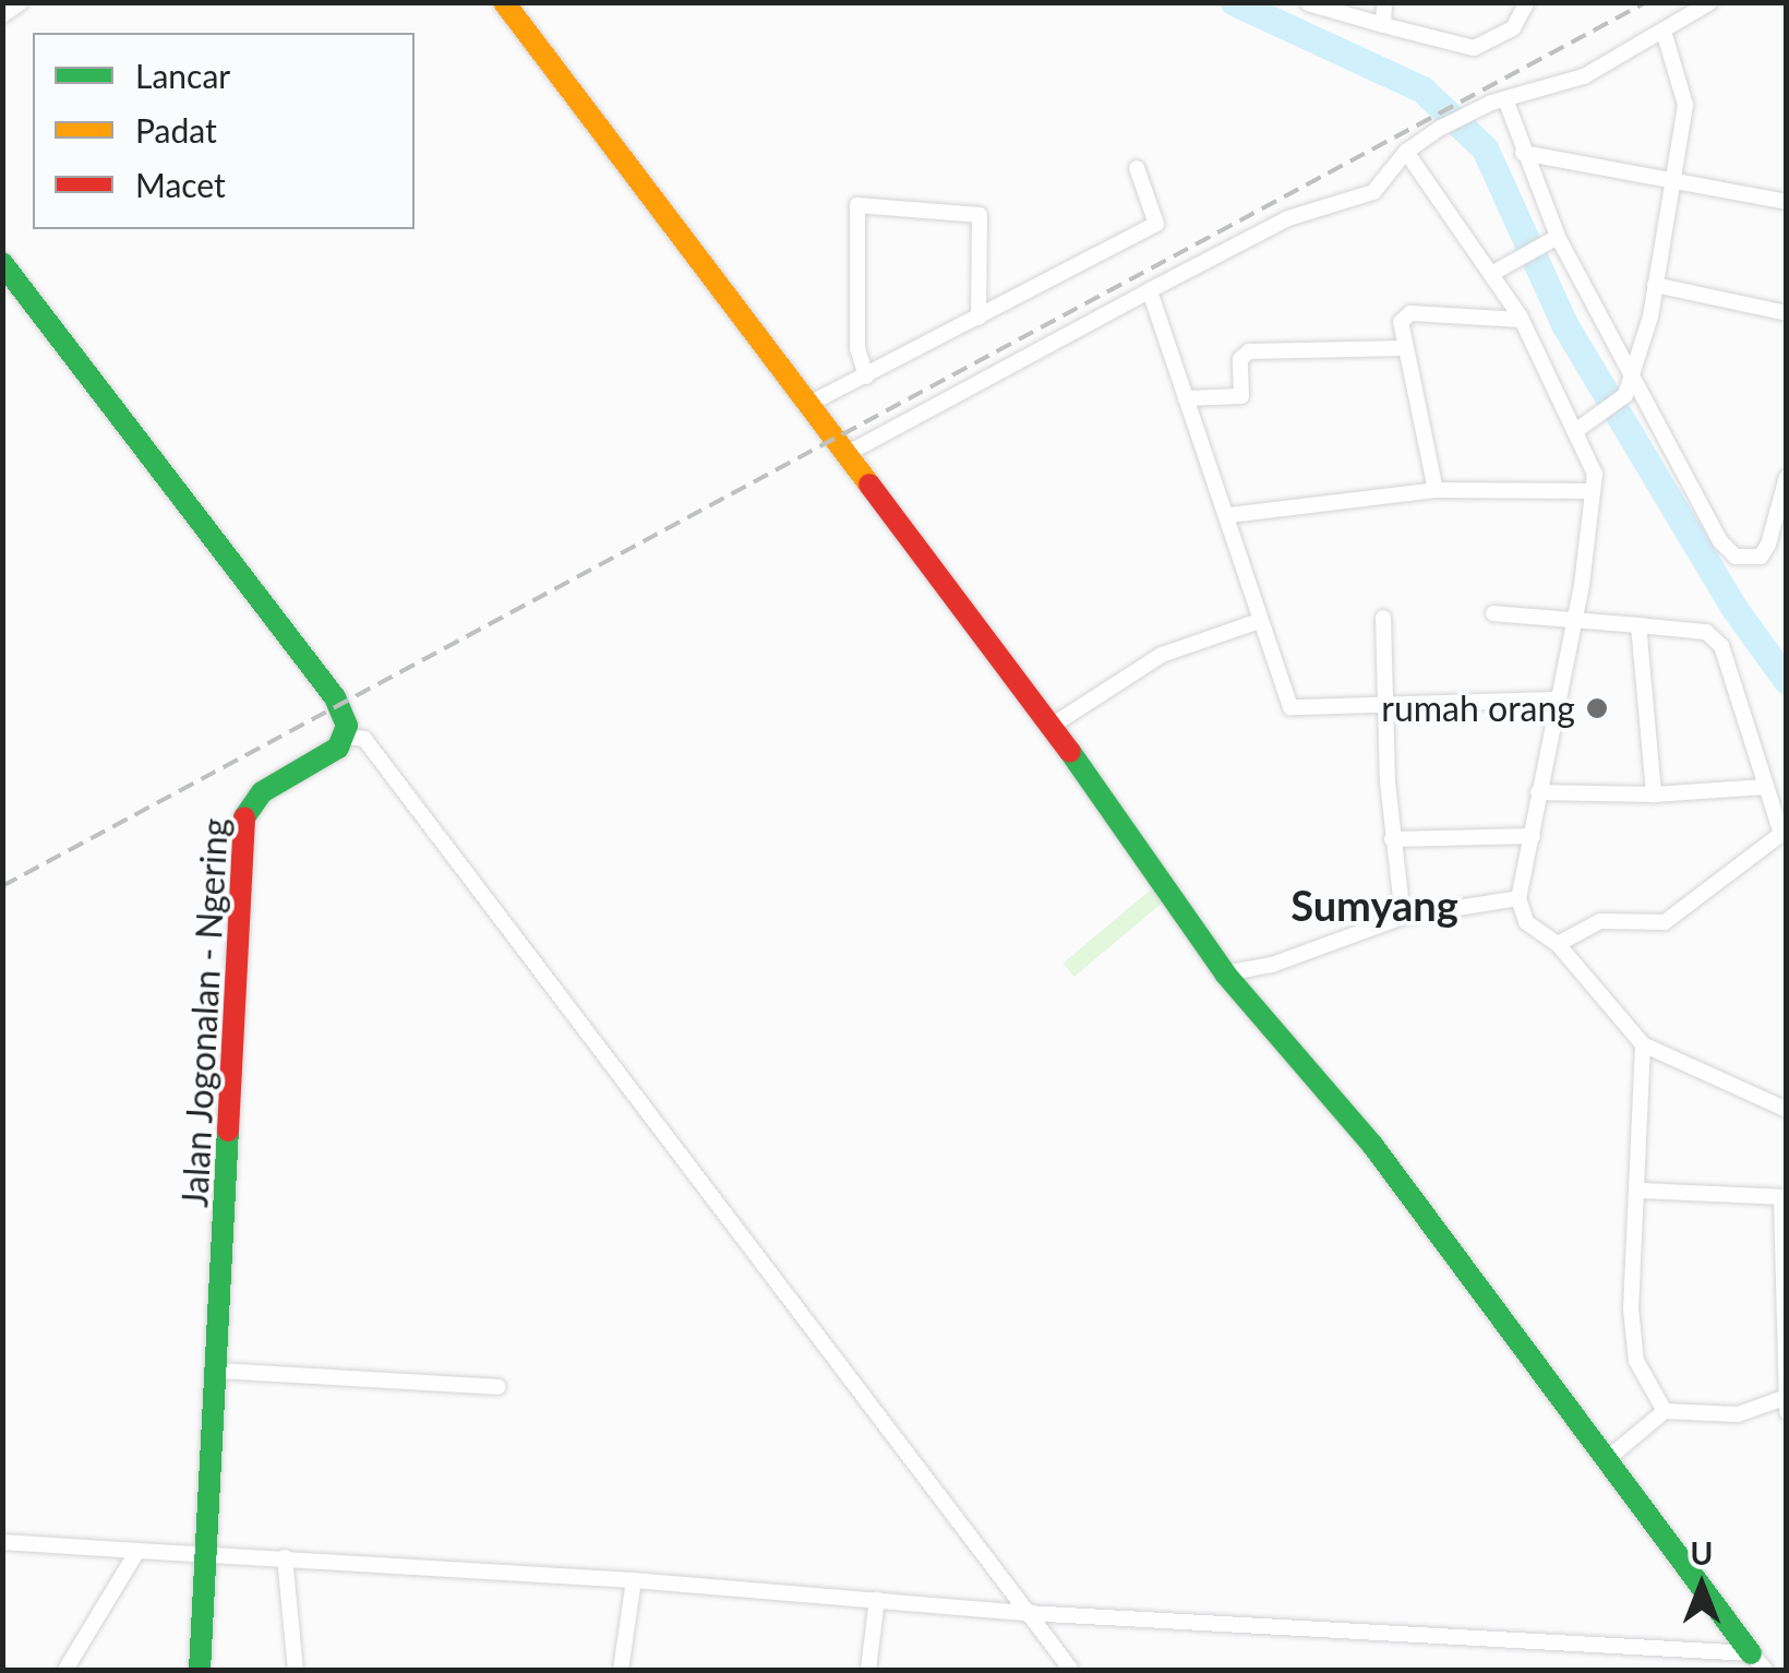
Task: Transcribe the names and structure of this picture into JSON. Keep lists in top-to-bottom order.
{
  "streets": {
    "street": ["Jalan Jogonalan - Ngering"]
  },
  "districts": ["Sumyang"],
  "places": ["rumah orang"],
  "legend": ["Lancar", "Padat", "Macet"],
  "north": "top"
}
